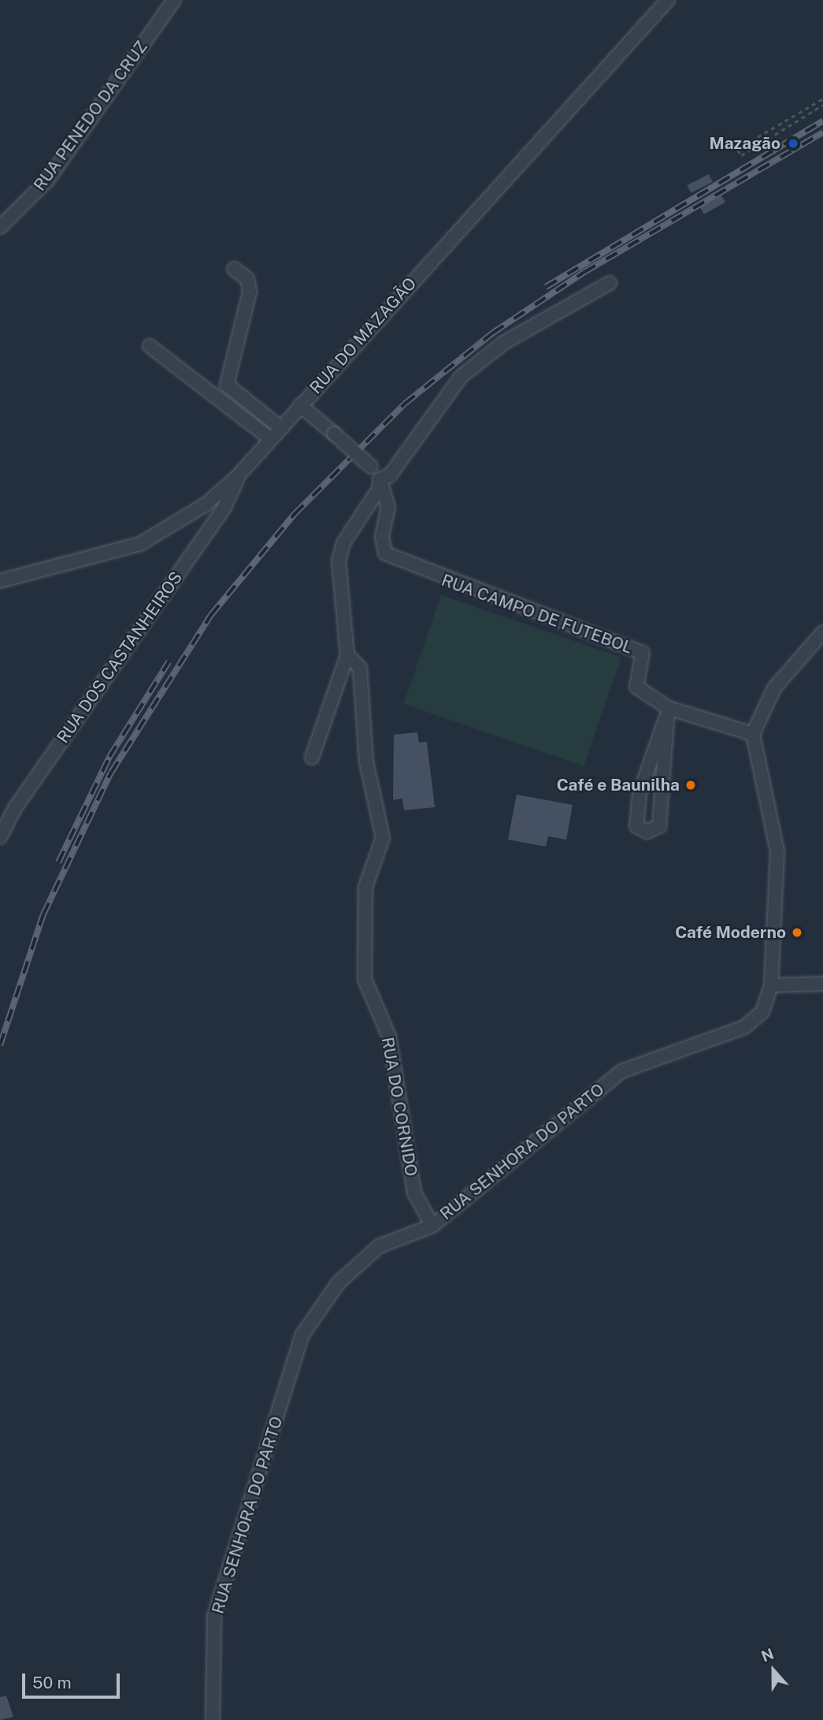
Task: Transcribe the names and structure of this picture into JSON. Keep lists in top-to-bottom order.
{
  "streets": {
    "street": [
      "RUA PENEDO DA CRUZ",
      "RUA DO MAZAGÃO",
      "RUA CAMPO DE FUTEBOL",
      "RUA DOS CASTANHEIROS",
      "RUA DO CORNIDO",
      "RUA SENHORA DO PARTO"
    ]
  },
  "crossings": [
    ["RUA DO MAZAGÃO", "RUA DOS CASTANHEIROS"],
    ["RUA CAMPO DE FUTEBOL", "RUA DO CORNIDO"],
    ["RUA CAMPO DE FUTEBOL", "RUA SENHORA DO PARTO"],
    ["RUA DO CORNIDO", "RUA SENHORA DO PARTO"]
  ],
  "places": ["Mazagão", "Café e Baunilha", "Café Moderno"],
  "scale_bar": "50 m",
  "north": "top"
}
